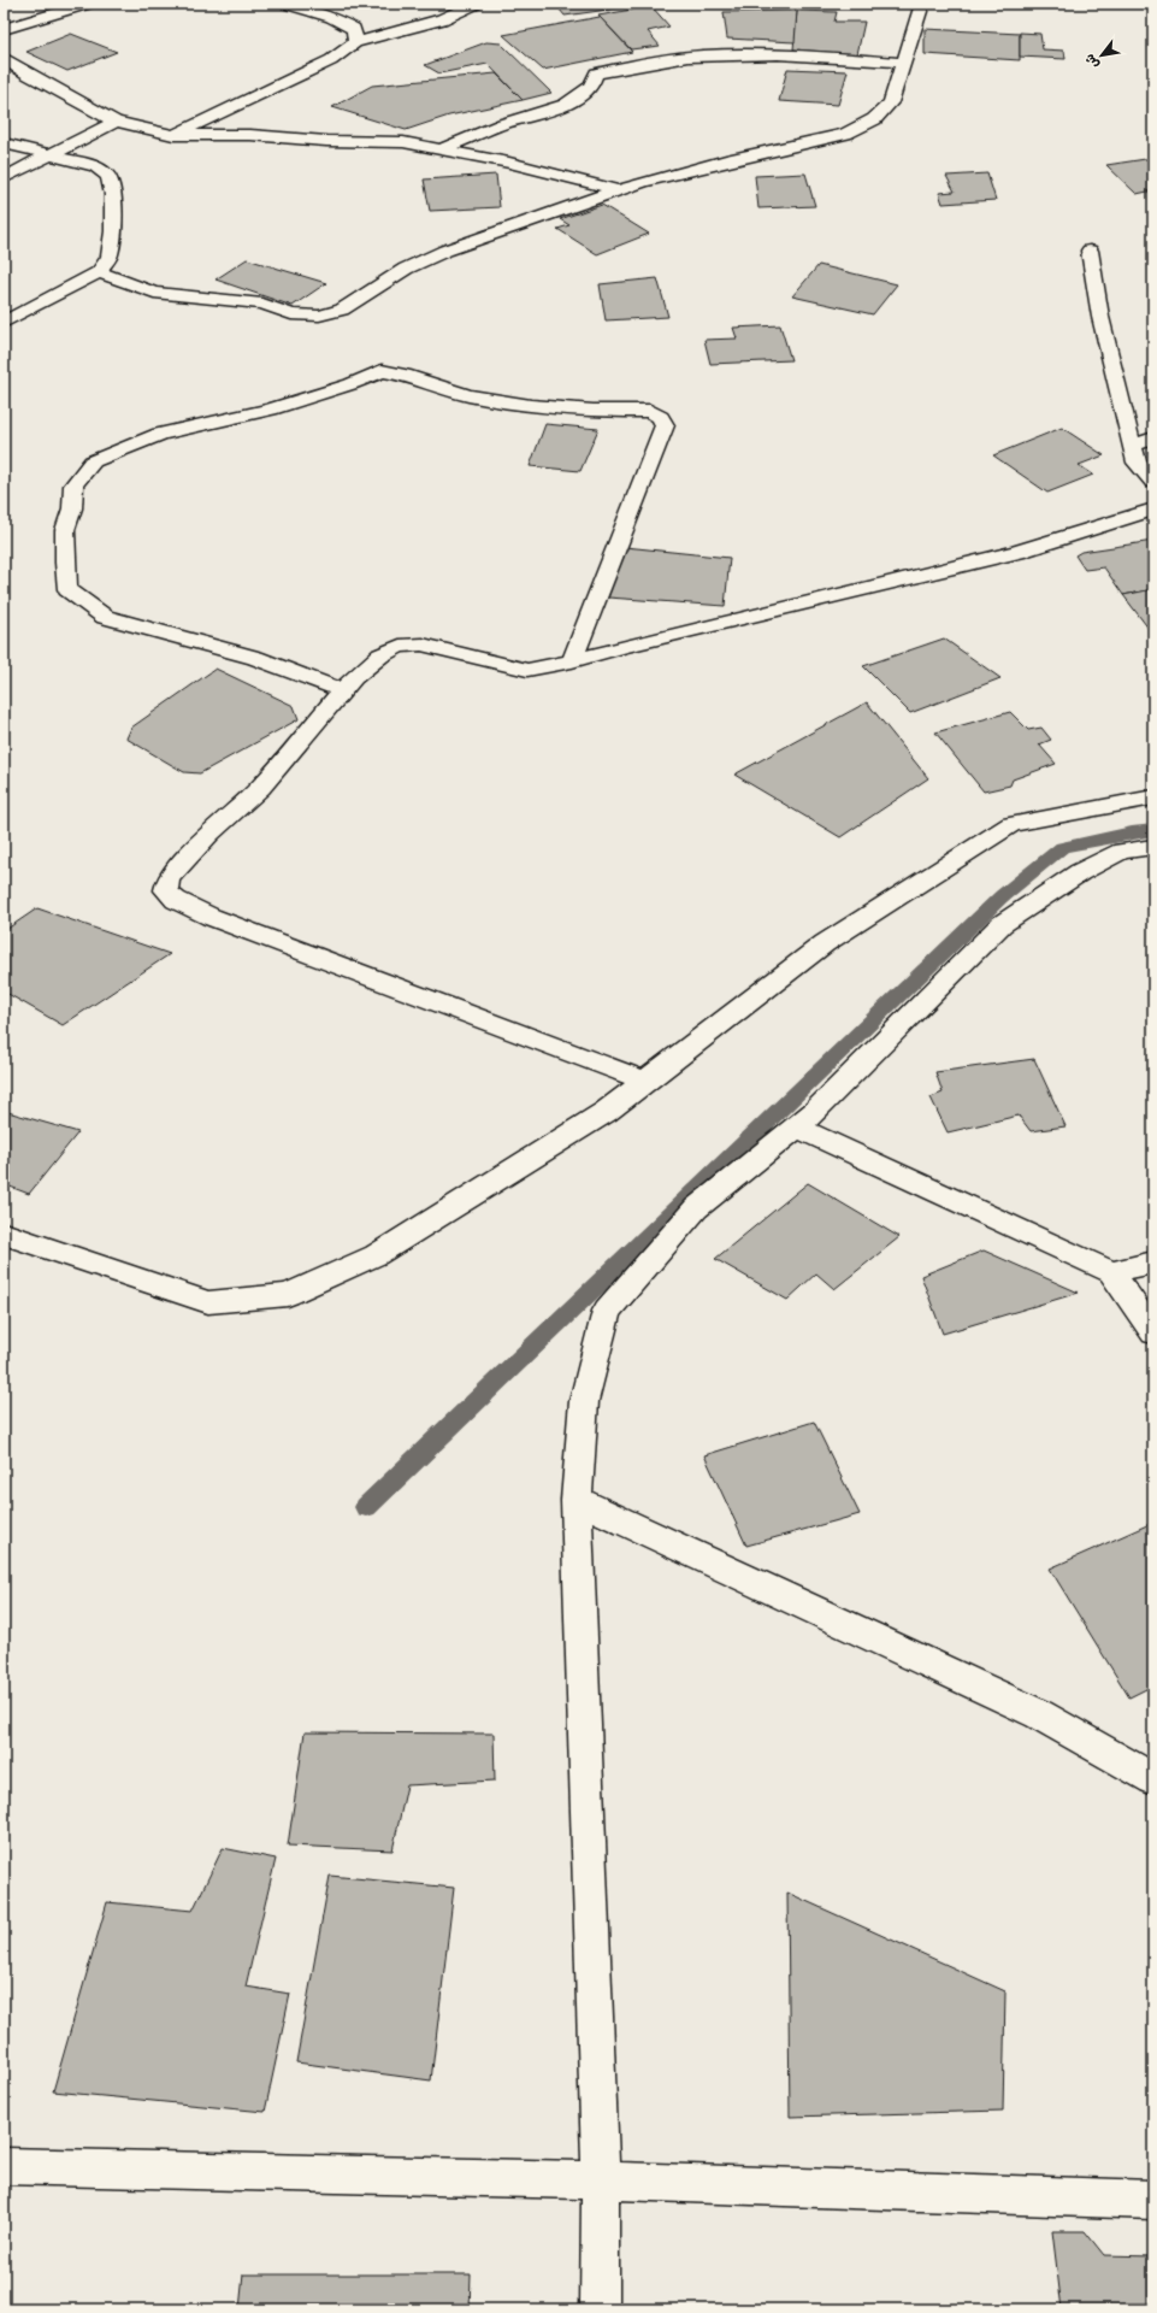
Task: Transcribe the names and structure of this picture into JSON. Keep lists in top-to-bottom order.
{
  "north": "bottom left"
}
